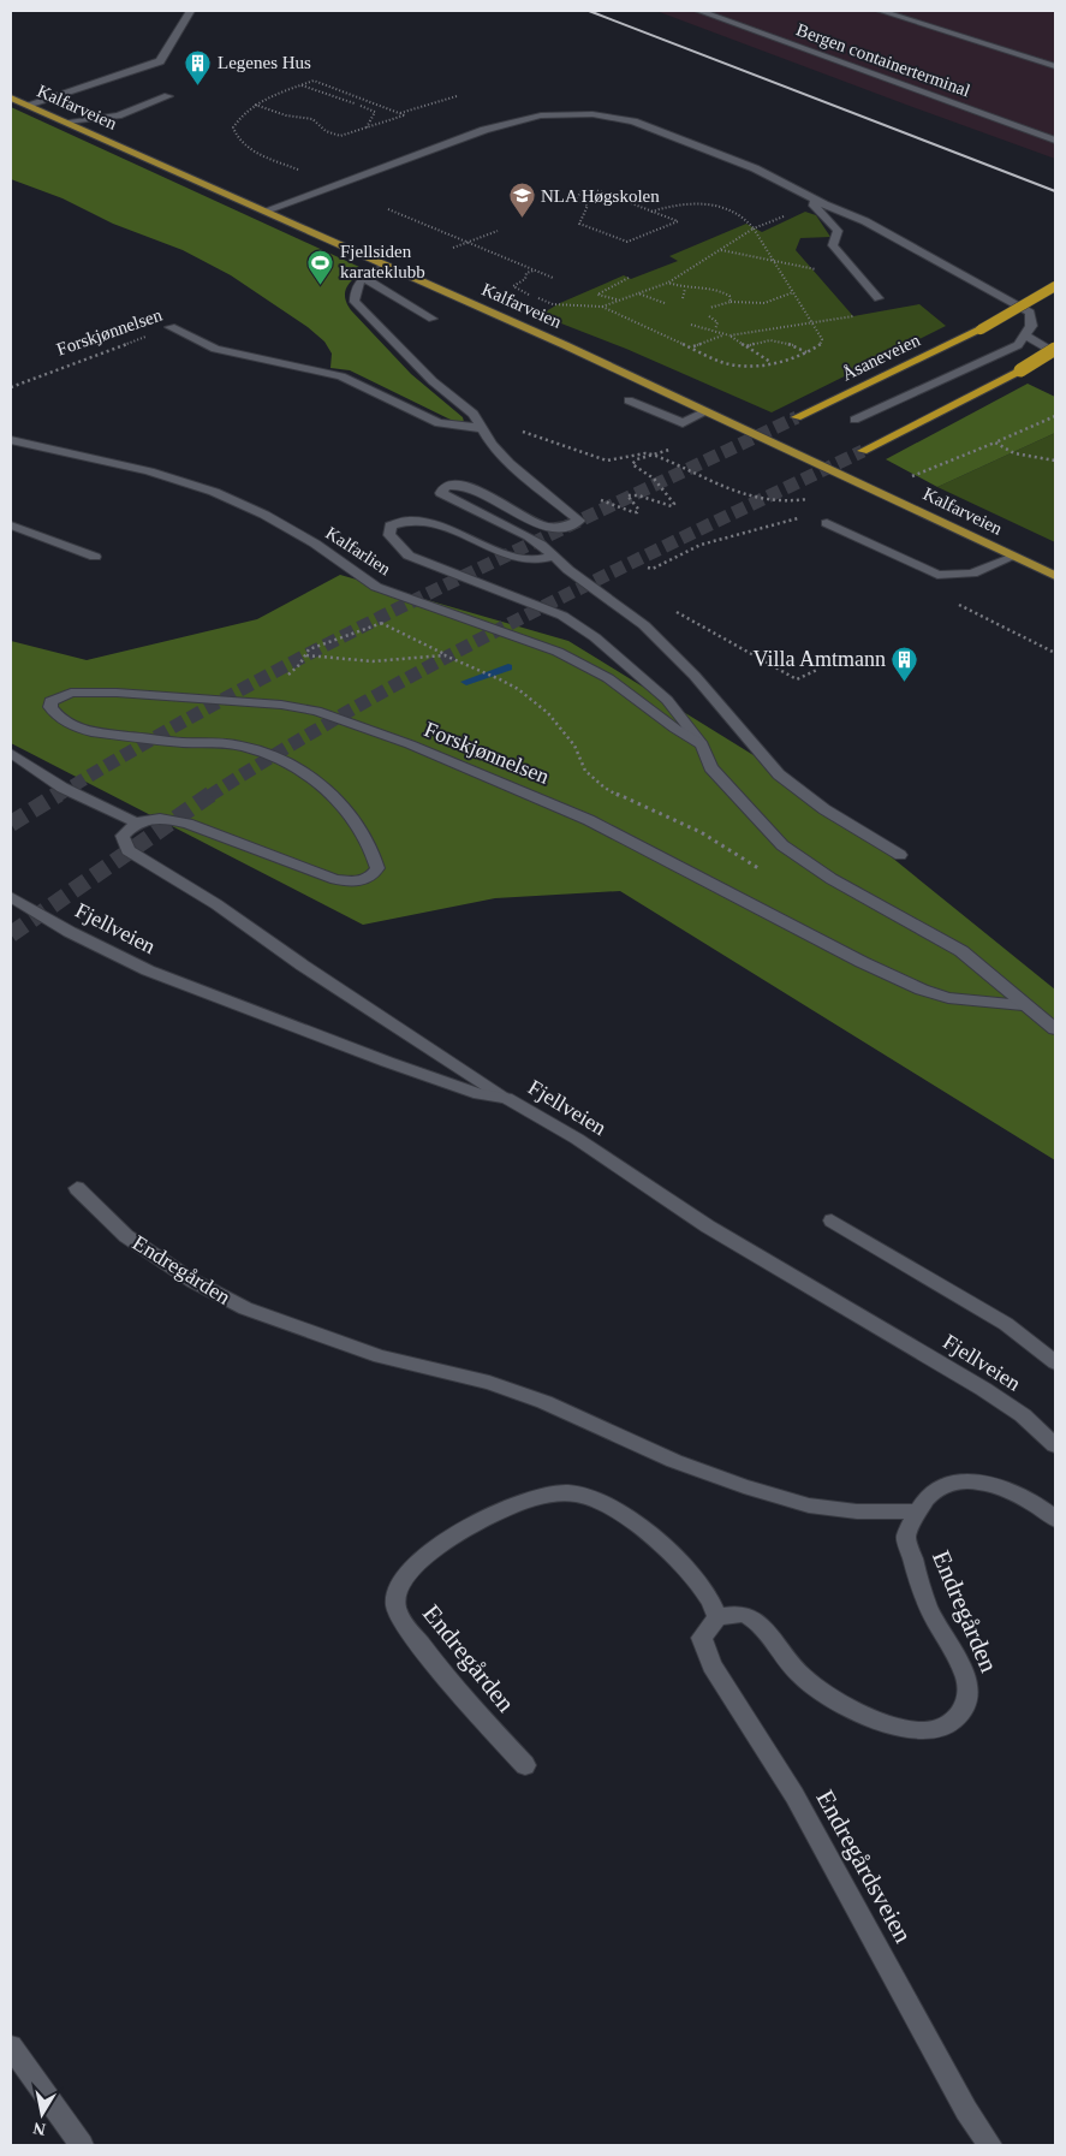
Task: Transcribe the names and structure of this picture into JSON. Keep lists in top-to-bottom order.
{
  "streets": {
    "highway": ["Åsaneveien"],
    "main road": ["Kalfarveien"],
    "street": [
      "Bergen containerterminal",
      "Forskjønnelsen",
      "Kalfarlien",
      "Fjellveien",
      "Endregården",
      "Endregårdsveien"
    ]
  },
  "crossings": [
    ["Endregården", "Endregårdsveien"]
  ],
  "places": {
    "building": ["Legenes Hus", "Villa Amtmann"],
    "school or university": ["NLA Høgskolen"],
    "sports": ["Fjellsiden karateklubb"]
  },
  "north": "bottom"
}
